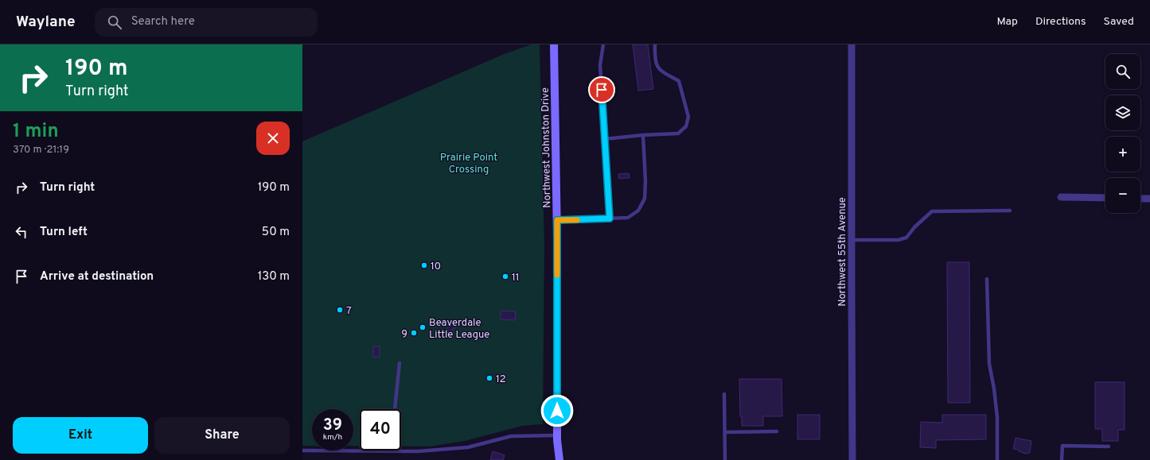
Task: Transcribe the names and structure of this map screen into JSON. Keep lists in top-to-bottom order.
{
  "streets": {
    "street": ["Northwest Johnston Drive", "Northwest 55th Avenue"]
  },
  "parks": ["Prairie Point Crossing"],
  "places": [
    "10",
    "11",
    "7",
    "Beaverdale Little League",
    "9",
    "12"
  ],
  "page": {
    "header": "Waylane",
    "search": "Search here",
    "nav": ["Map", "Directions", "Saved"],
    "turn": ["190 m", "Turn right"],
    "map_buttons": ["+", "−"],
    "heading": ["1 min", "370 m · 21:19"],
    "list": [
      {
        "name": "Turn right",
        "value": "190 m"
      },
      {
        "name": "Turn left",
        "value": "50 m"
      },
      {
        "name": "Arrive at destination",
        "value": "130 m"
      }
    ],
    "speed": "39 km/h",
    "limit": "40",
    "buttons": ["Exit", "Share"]
  }
}
